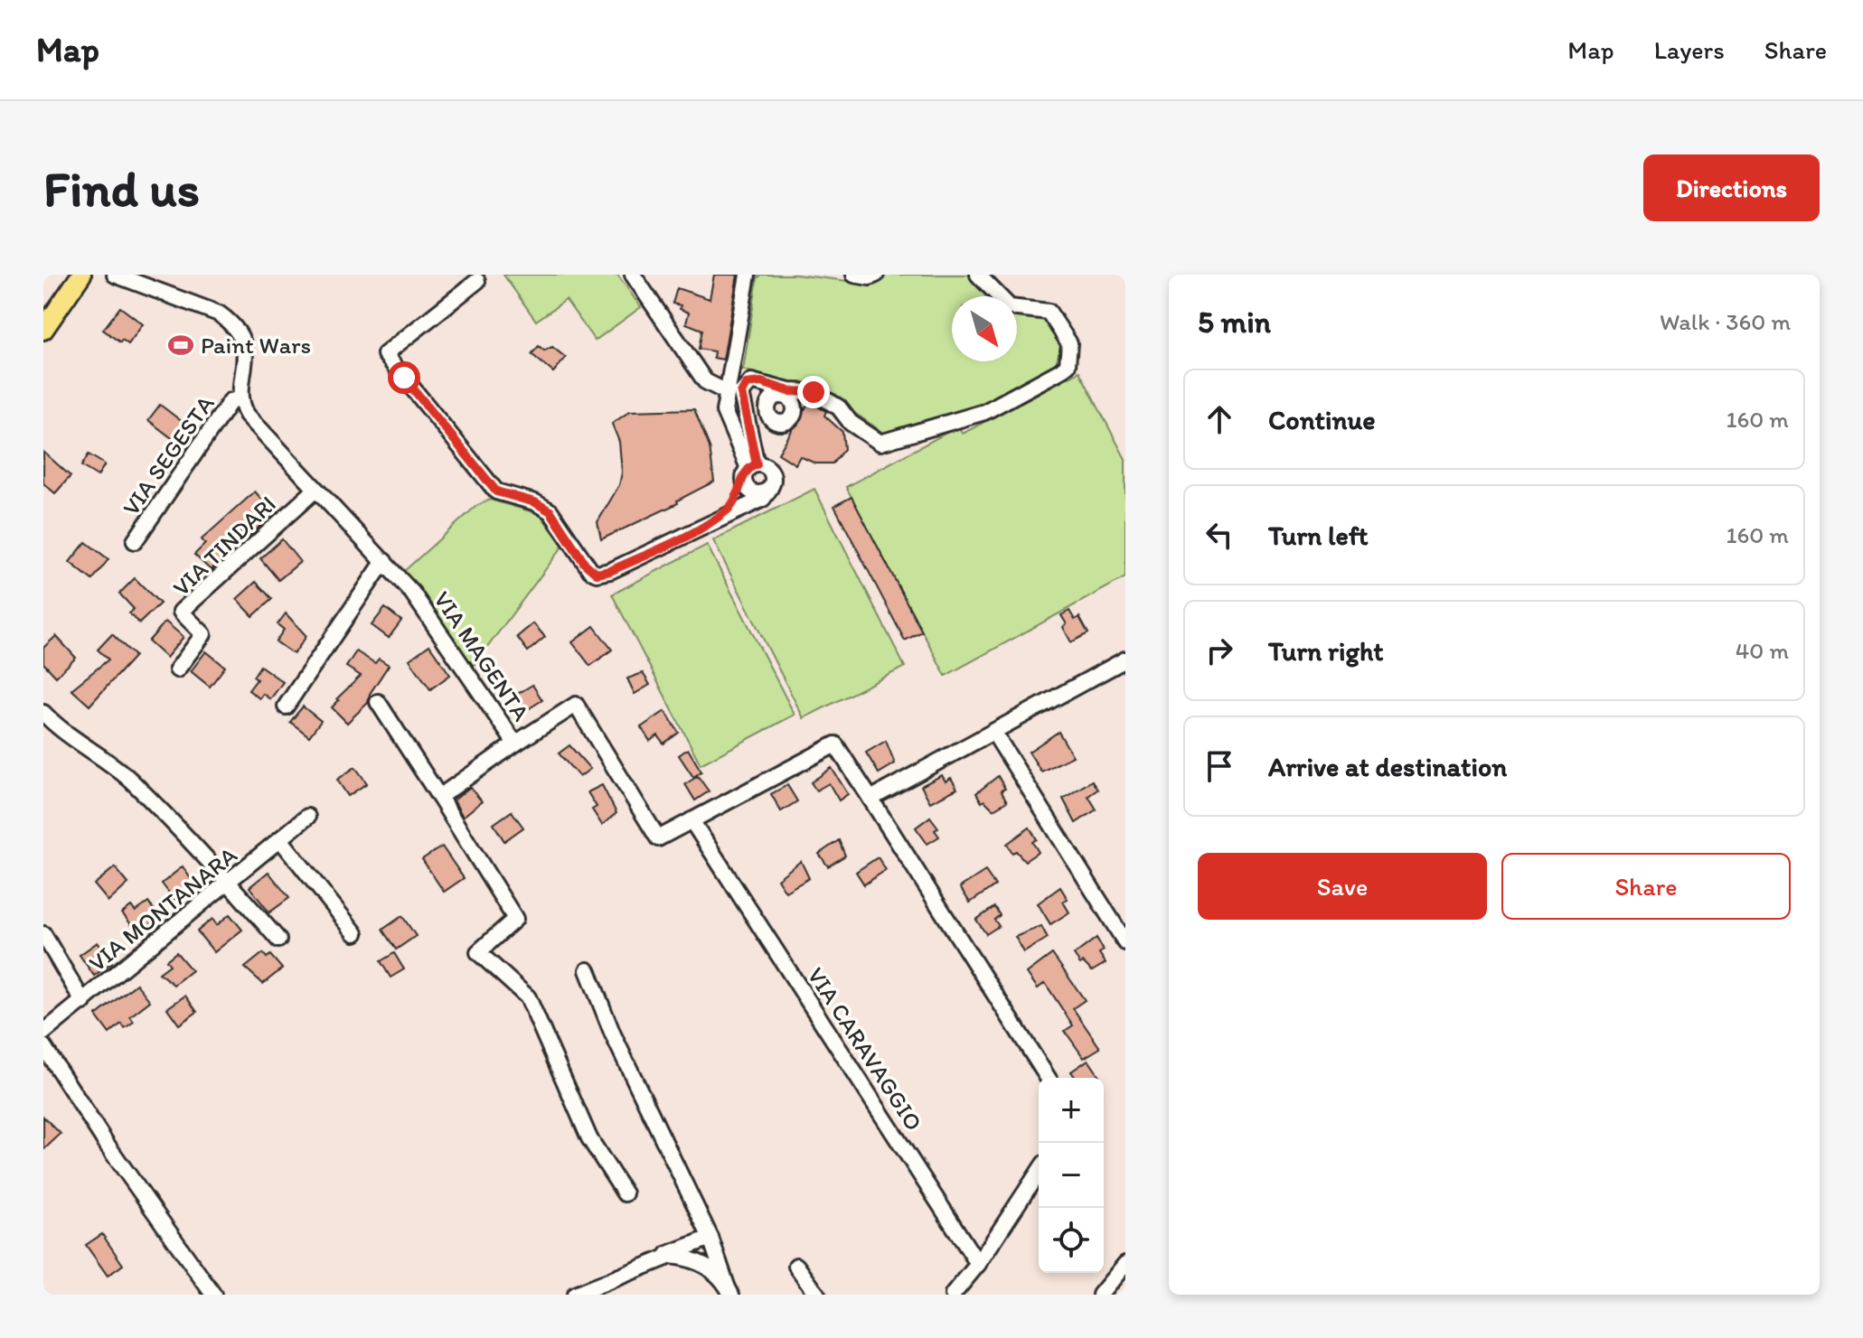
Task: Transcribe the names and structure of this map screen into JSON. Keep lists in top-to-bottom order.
{
  "streets": {
    "street": [
      "VIA SEGESTA",
      "VIA TINDARI",
      "VIA MAGENTA",
      "VIA MONTANARA",
      "VIA CARAVAGGIO"
    ]
  },
  "crossings": [
    ["VIA SEGESTA", "VIA MAGENTA"],
    ["VIA TINDARI", "VIA MAGENTA"],
    ["VIA MAGENTA", "VIA CARAVAGGIO"]
  ],
  "places": {
    "sports": ["Paint Wars"]
  },
  "north": "bottom right",
  "page": {
    "header": "Map",
    "nav": ["Map", "Layers", "Share"],
    "buttons": [
      "Directions",
      ["Save", "Share"]
    ],
    "title": "Find us",
    "heading": ["5 min", "Walk · 360 m"],
    "list": [
      ["Continue", "160 m"],
      ["Turn left", "160 m"],
      ["Turn right", "40 m"],
      "Arrive at destination"
    ],
    "map_buttons": ["+", "−"]
  }
}
